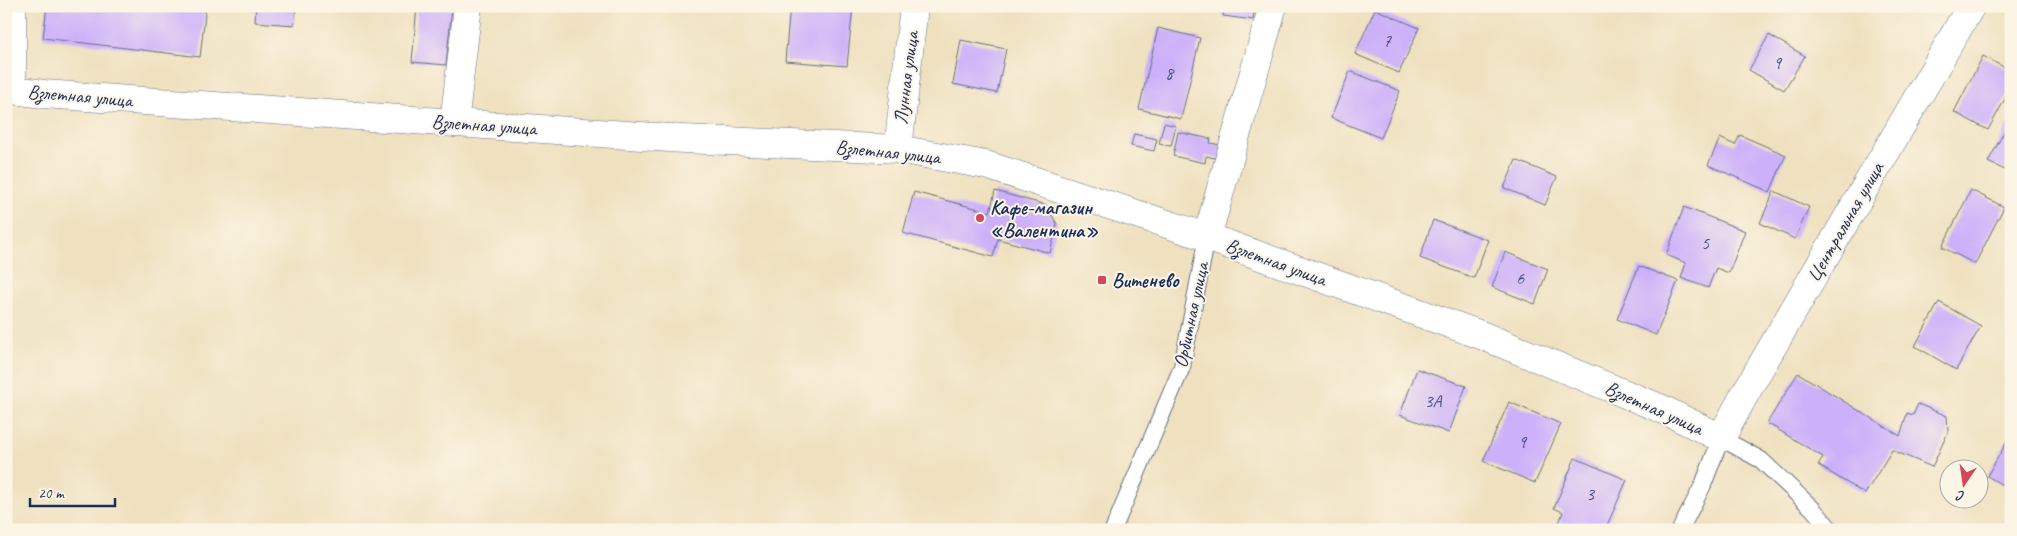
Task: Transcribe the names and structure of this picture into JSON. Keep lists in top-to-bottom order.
{
  "streets": {
    "street": [
      "Лунная улица",
      "Взлетная улица",
      "Центральная улица",
      "Орбитная улица"
    ]
  },
  "crossings": [
    ["Лунная улица", "Взлетная улица"],
    ["Взлетная улица", "Центральная улица"],
    ["Взлетная улица", "Орбитная улица"]
  ],
  "places": {
    "other": ["Кафе-магазин «Валентина»"],
    "transit": ["Витенево"]
  },
  "house_numbers": [
    "7",
    "9",
    "8",
    "5",
    "6",
    "3А",
    "9",
    "3"
  ],
  "scale_bar": "20 m",
  "north": "bottom"
}
